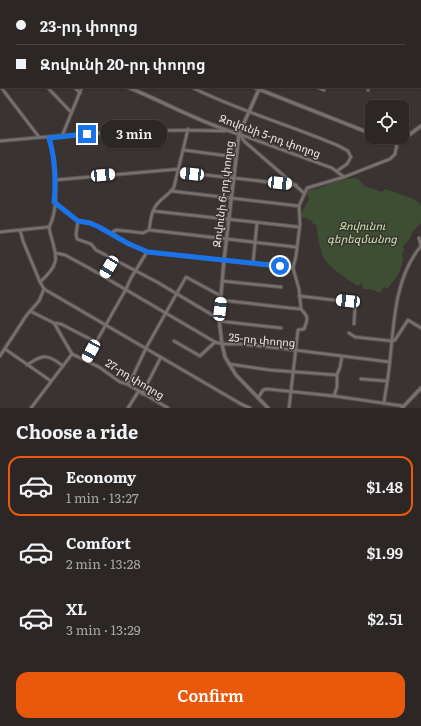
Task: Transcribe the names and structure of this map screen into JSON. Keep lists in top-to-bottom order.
{
  "streets": {
    "street": [
      "Զովունի 5-րդ փողոց",
      "Զովունի 6-րդ փողոց",
      "25-րդ փողոց",
      "27-րդ փողոց"
    ]
  },
  "crossings": [
    ["Զովունի 5-րդ փողոց", "Զովունի 6-րդ փողոց"],
    ["Զովունի 6-րդ փողոց", "25-րդ փողոց"]
  ],
  "parks": ["Զովունու գերեզմանոց"],
  "page": {
    "banner": ["23-րդ փողոց", "Զովունի 20-րդ փողոց"],
    "bubble": "3 min",
    "heading": "Choose a ride",
    "list": [
      {
        "name": "Economy",
        "note": "1 min · 13:27",
        "value": "$1.48"
      },
      {
        "name": "Comfort",
        "note": "2 min · 13:28",
        "value": "$1.99"
      },
      {
        "name": "XL",
        "note": "3 min · 13:29",
        "value": "$2.51"
      }
    ],
    "buttons": "Confirm"
  }
}
